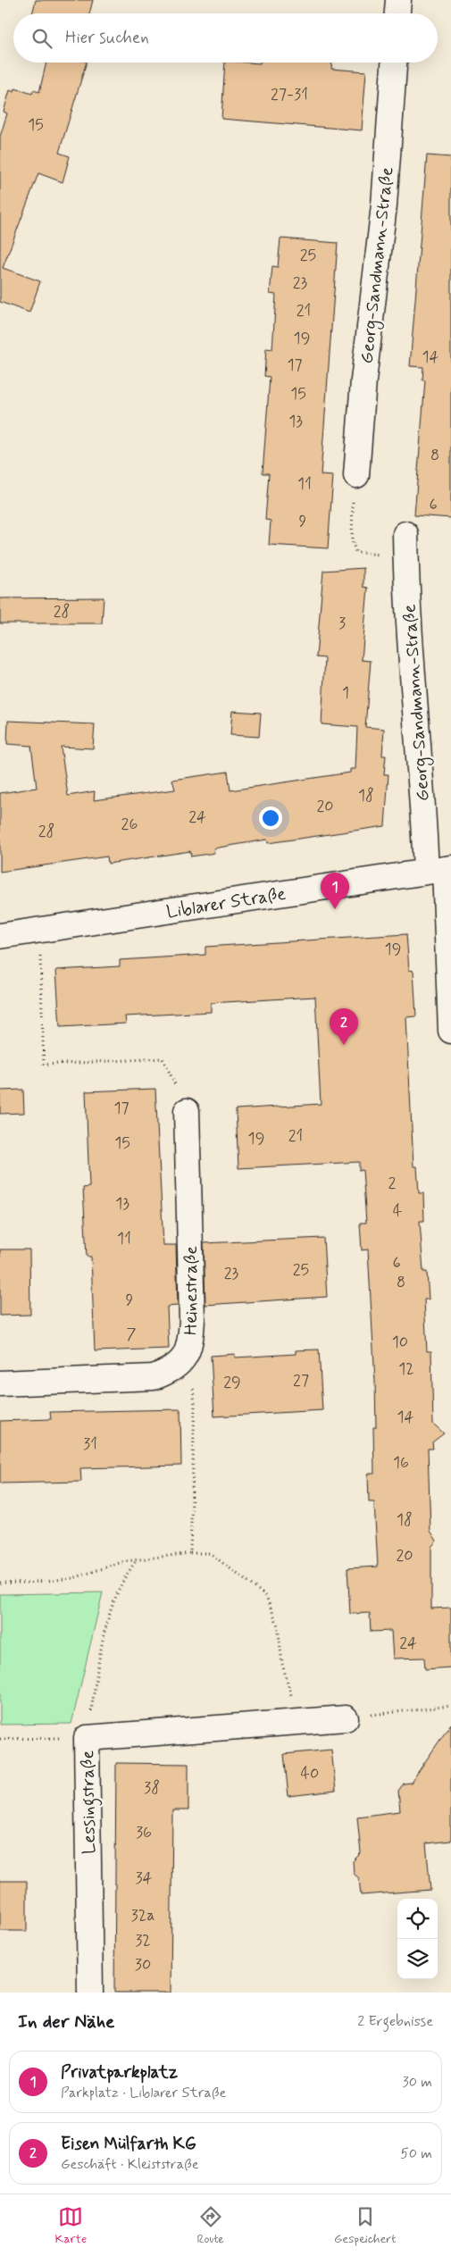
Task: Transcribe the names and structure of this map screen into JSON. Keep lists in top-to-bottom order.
{
  "streets": {
    "street": [
      "Georg-Sandmann-Straße",
      "Liblarer Straße",
      "Heinestraße",
      "Lessingstraße"
    ]
  },
  "crossings": [
    ["Georg-Sandmann-Straße", "Liblarer Straße"]
  ],
  "house_numbers": [
    "27-31",
    "15",
    "25",
    "23",
    "21",
    "19",
    "14",
    "17",
    "15",
    "13",
    "8",
    "11",
    "6",
    "9",
    "28",
    "3",
    "1",
    "18",
    "20",
    "24",
    "26",
    "28",
    "19",
    "17",
    "21",
    "19",
    "15",
    "2",
    "13",
    "4",
    "11",
    "6",
    "25",
    "23",
    "8",
    "9",
    "7",
    "10",
    "12",
    "27",
    "29",
    "14",
    "31",
    "16",
    "18",
    "20",
    "24",
    "40",
    "38",
    "36",
    "34",
    "32a",
    "32",
    "30"
  ],
  "page": {
    "search": "Hier suchen",
    "pins": ["1", "2"],
    "heading": ["In der Nähe", "2 Ergebnisse"],
    "list": [
      {
        "mark": "1",
        "name": "Privatparkplatz",
        "note": "Parkplatz · Liblarer Straße",
        "value": "30 m"
      },
      {
        "mark": "2",
        "name": "Eisen Mülfarth KG",
        "note": "Geschäft · Kleiststraße",
        "value": "50 m"
      }
    ],
    "nav": ["Karte", "Route", "Gespeichert"]
  }
}
